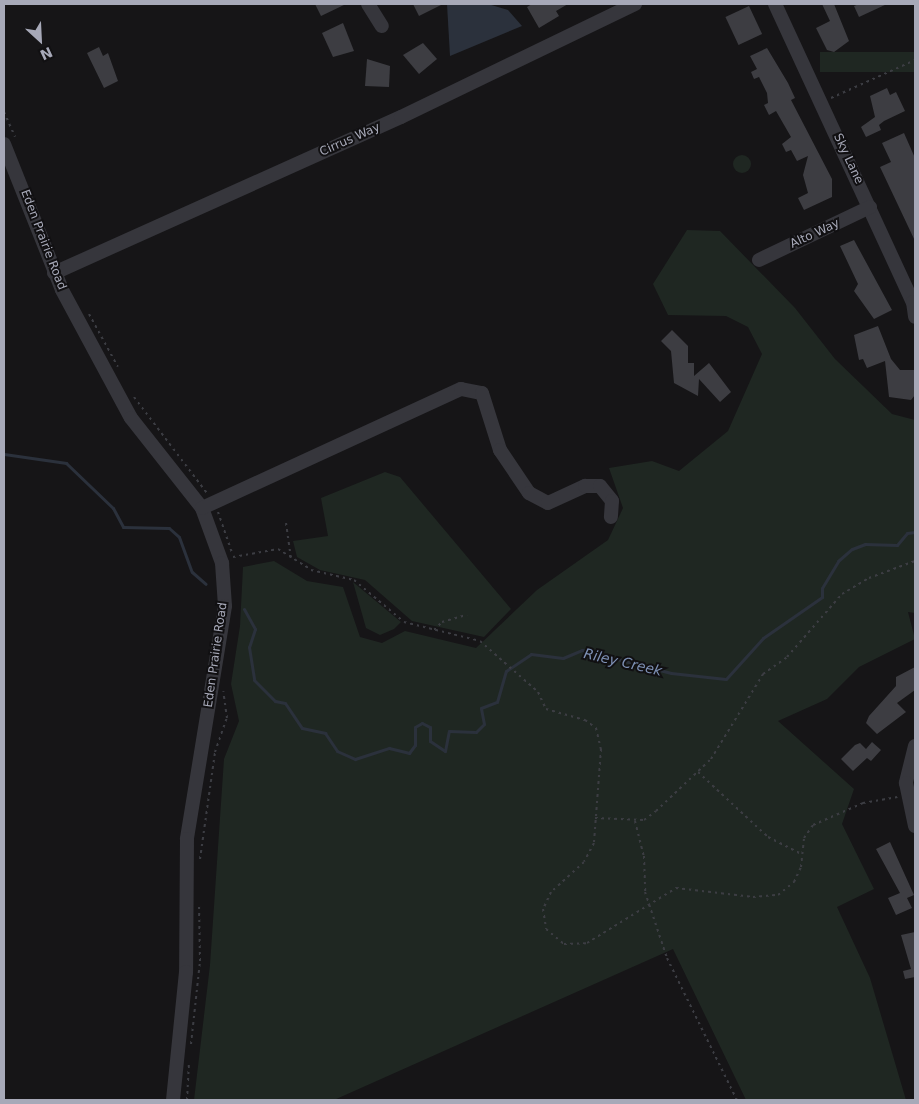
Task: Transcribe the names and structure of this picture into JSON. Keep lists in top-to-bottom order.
{
  "streets": {
    "street": [
      "Cirrus Way",
      "Sky Lane",
      "Alto Way",
      "Eden Prairie Road"
    ]
  },
  "crossings": [
    ["Cirrus Way", "Eden Prairie Road"],
    ["Sky Lane", "Alto Way"]
  ],
  "water": ["Riley Creek"],
  "north": "bottom right"
}
